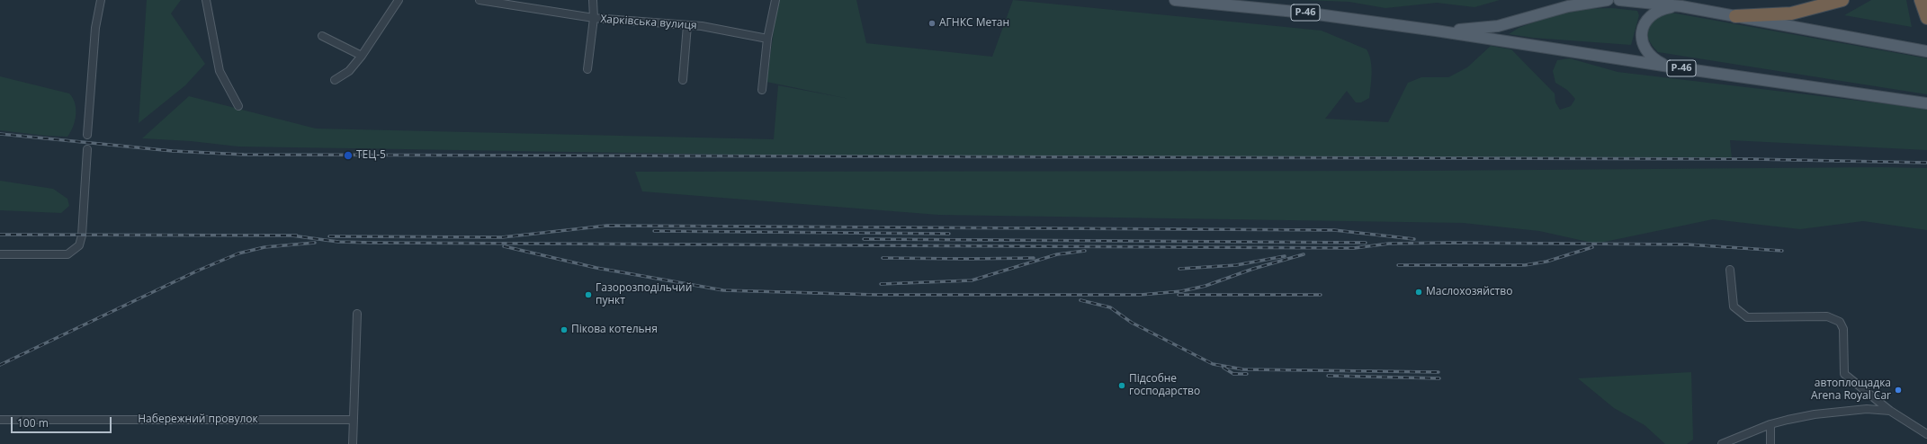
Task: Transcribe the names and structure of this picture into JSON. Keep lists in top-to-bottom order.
{
  "streets": {
    "main road": ["Р-46"],
    "street": ["Харківська вулиця", "Набережний провулок"]
  },
  "places": [
    "АГНКС Метан",
    "ТЕЦ-5",
    "Маслохозяйство",
    "Газорозподільчий пункт",
    "Пікова котельня",
    "Підсобне господарство",
    "автоплощадка Arena Royal Car"
  ],
  "scale_bar": "100 m"
}
